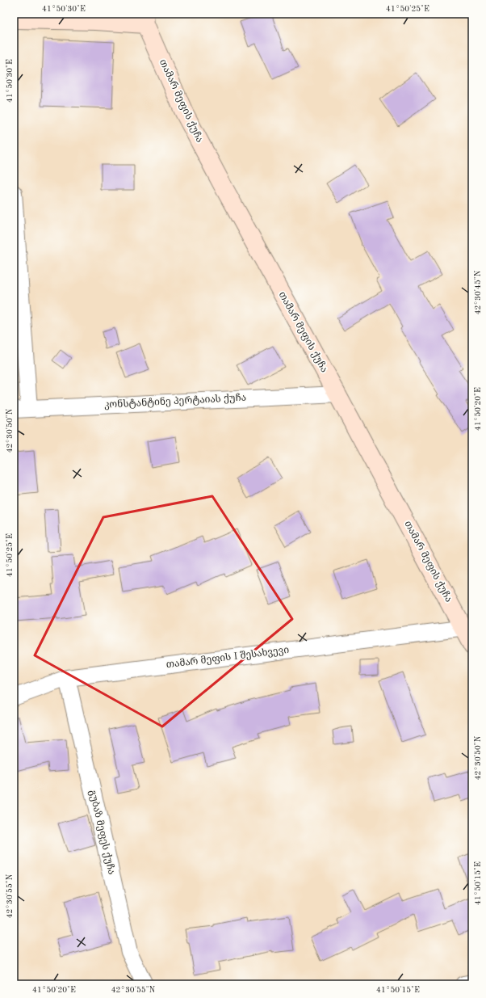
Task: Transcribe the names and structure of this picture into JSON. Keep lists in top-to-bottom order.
{
  "streets": {
    "street": [
      "თამარ მეფის ქუჩა",
      "კონსტანტინე პერტაიას ქუჩა",
      "თამარ მეფის I შესახვევი",
      "გუბაზ მეფეს ქუჩა"
    ]
  },
  "crossings": [
    ["თამარ მეფის ქუჩა", "კონსტანტინე პერტაიას ქუჩა"],
    ["თამარ მეფის ქუჩა", "თამარ მეფის I შესახვევი"],
    ["თამარ მეფის I შესახვევი", "გუბაზ მეფეს ქუჩა"]
  ],
  "coordinates": [
    "41°50'30\"E",
    "41°50'25\"E",
    "42°30'45\"N",
    "41°50'20\"E",
    "42°30'50\"N",
    "41°50'15\"E",
    "42°30'55\"N"
  ]
}
